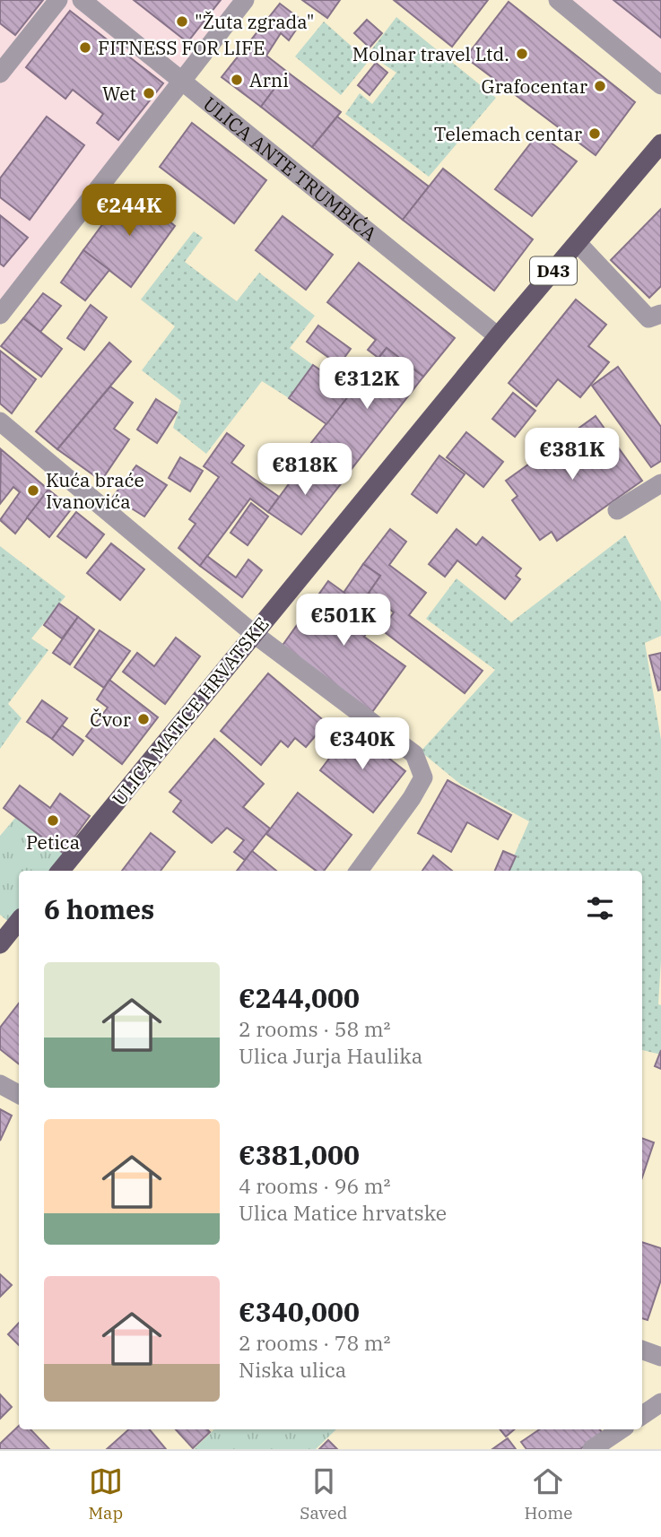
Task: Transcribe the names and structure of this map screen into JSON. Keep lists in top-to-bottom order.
{
  "streets": {
    "main road": ["D43", "ULICA MATICE HRVATSKE"],
    "street": ["ULICA ANTE TRUMBIĆA"]
  },
  "crossings": [
    ["ULICA ANTE TRUMBIĆA", "ULICA MATICE HRVATSKE"]
  ],
  "places": [
    "\"Žuta zgrada\"",
    "FITNESS FOR LIFE",
    "Molnar travel Ltd.",
    "Arni",
    "Grafocentar",
    "Wet",
    "Telemach centar",
    "Kuća braće Ivanovića",
    "Čvor",
    "Petica"
  ],
  "page": {
    "price": [
      "€244K",
      "€312K",
      "€381K",
      "€818K",
      "€501K",
      "€340K"
    ],
    "heading": "6 homes",
    "list": [
      {
        "name": "€244,000",
        "note": "2 rooms · 58 m² · Ulica Jurja Haulika"
      },
      {
        "name": "€381,000",
        "note": "4 rooms · 96 m² · Ulica Matice hrvatske"
      },
      {
        "name": "€340,000",
        "note": "2 rooms · 78 m² · Niska ulica"
      }
    ],
    "tabs": ["Map", "Saved", "Home"]
  }
}
